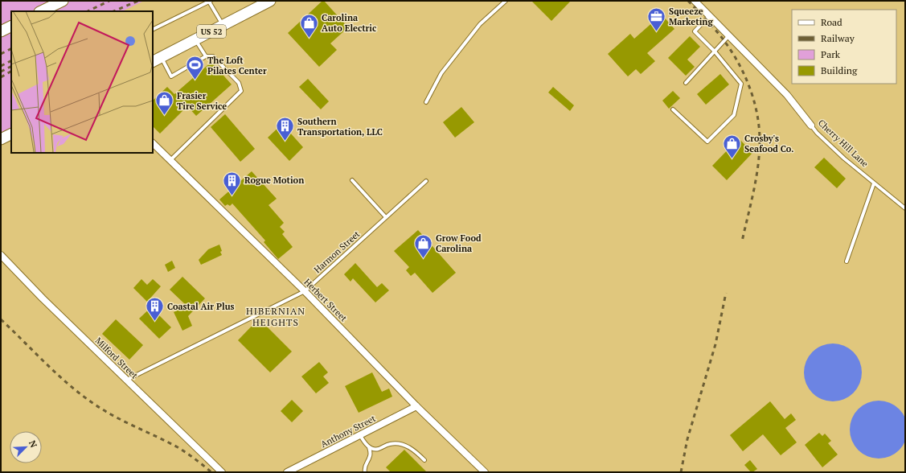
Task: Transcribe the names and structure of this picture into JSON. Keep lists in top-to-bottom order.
{
  "streets": {
    "main road": ["US 52"],
    "street": [
      "Cherry Hill Lane",
      "Herbert Street",
      "Milford Street",
      "Anthony Street"
    ],
    "lane": ["Harmon Street"]
  },
  "crossings": [
    ["Harmon Street", "Herbert Street"],
    ["Harmon Street", "Milford Street"],
    ["Herbert Street", "Anthony Street"]
  ],
  "districts": ["HIBERNIAN HEIGHTS"],
  "places": {
    "office": ["Squeeze Marketing"],
    "shop": [
      "Carolina Auto Electric",
      "Frasier Tire Service",
      "Crosby's Seafood Co.",
      "Grow Food Carolina"
    ],
    "sports": ["The Loft Pilates Center"],
    "building": ["Southern Transportation, LLC", "Rogue Motion", "Coastal Air Plus"]
  },
  "legend": [
    "Road",
    "Railway",
    "Park",
    "Building"
  ],
  "north": "top right"
}
